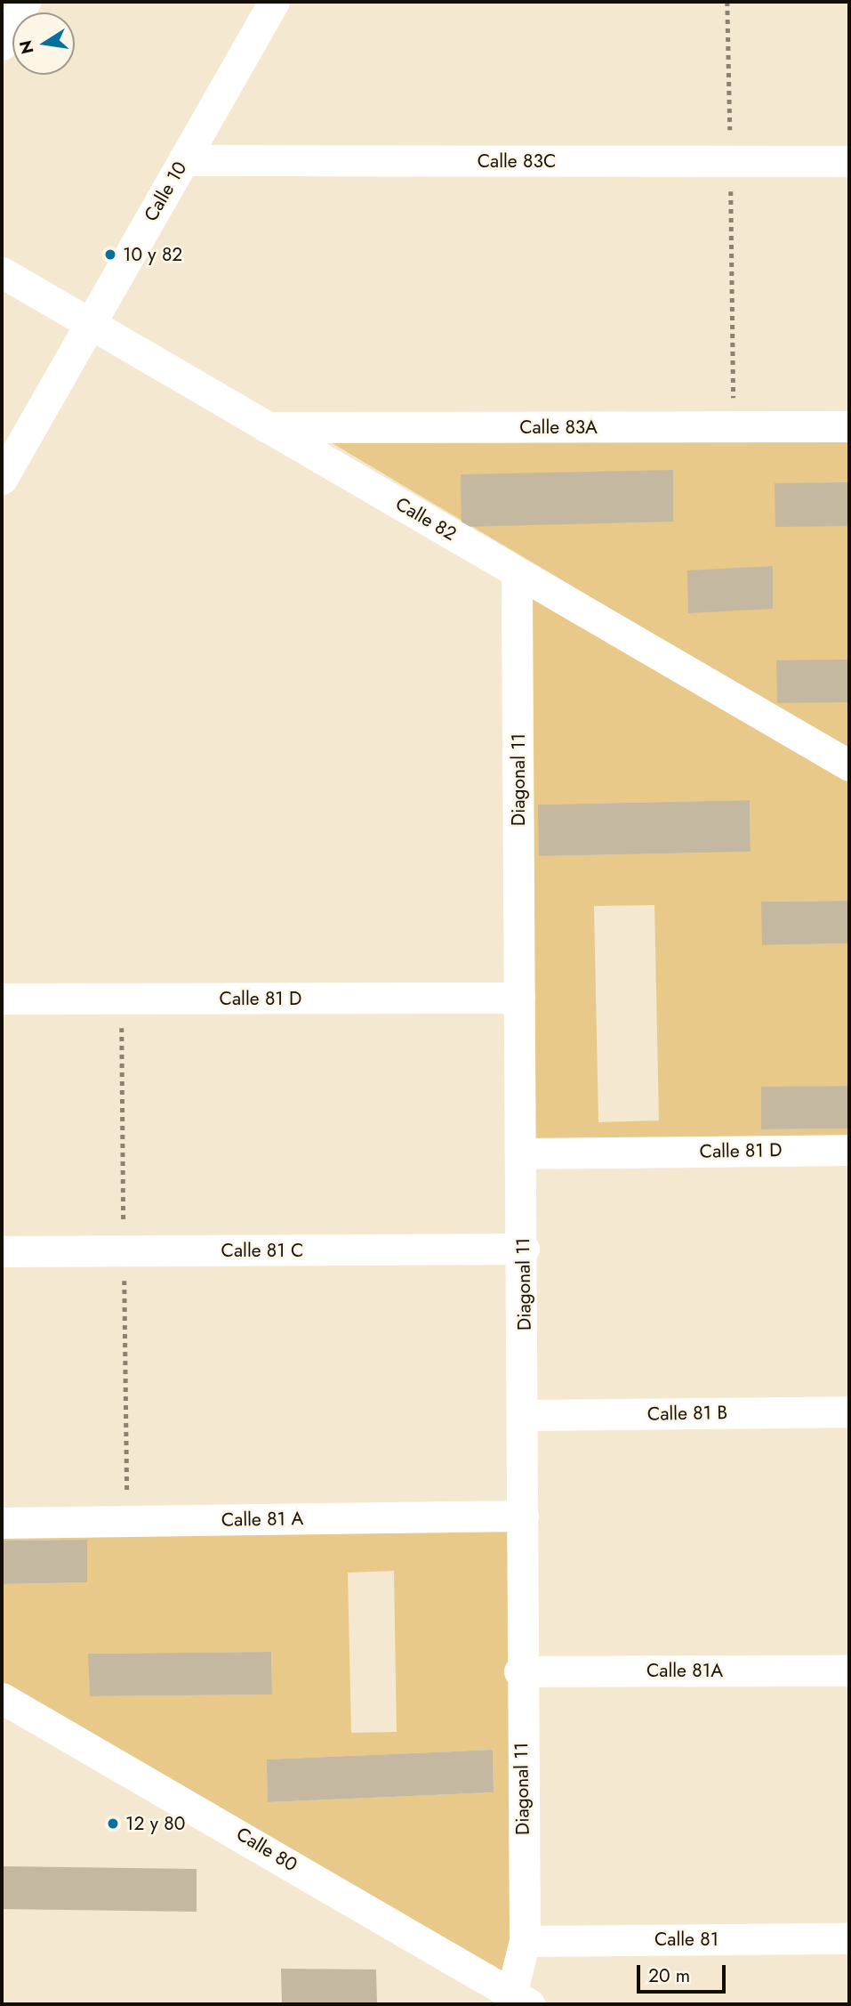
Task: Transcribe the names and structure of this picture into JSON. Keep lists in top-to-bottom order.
{
  "streets": {
    "street": [
      "Calle 83C",
      "Calle 10",
      "Calle 83A",
      "Calle 82",
      "Diagonal 11",
      "Calle 81 D",
      "Calle 81 C",
      "Calle 81 B",
      "Calle 81 A",
      "Calle 81A",
      "Calle 80",
      "Calle 81"
    ]
  },
  "crossings": [
    ["Calle 83C", "Calle 10"],
    ["Calle 10", "Calle 82"],
    ["Calle 83A", "Calle 82"],
    ["Calle 82", "Diagonal 11"],
    ["Diagonal 11", "Calle 81 D"],
    ["Diagonal 11", "Calle 81 C"],
    ["Diagonal 11", "Calle 81 B"],
    ["Diagonal 11", "Calle 81 A"],
    ["Diagonal 11", "Calle 81A"],
    ["Diagonal 11", "Calle 80"],
    ["Diagonal 11", "Calle 81"]
  ],
  "places": ["10 y 82", "12 y 80"],
  "scale_bar": "20 m",
  "north": "left"
}
